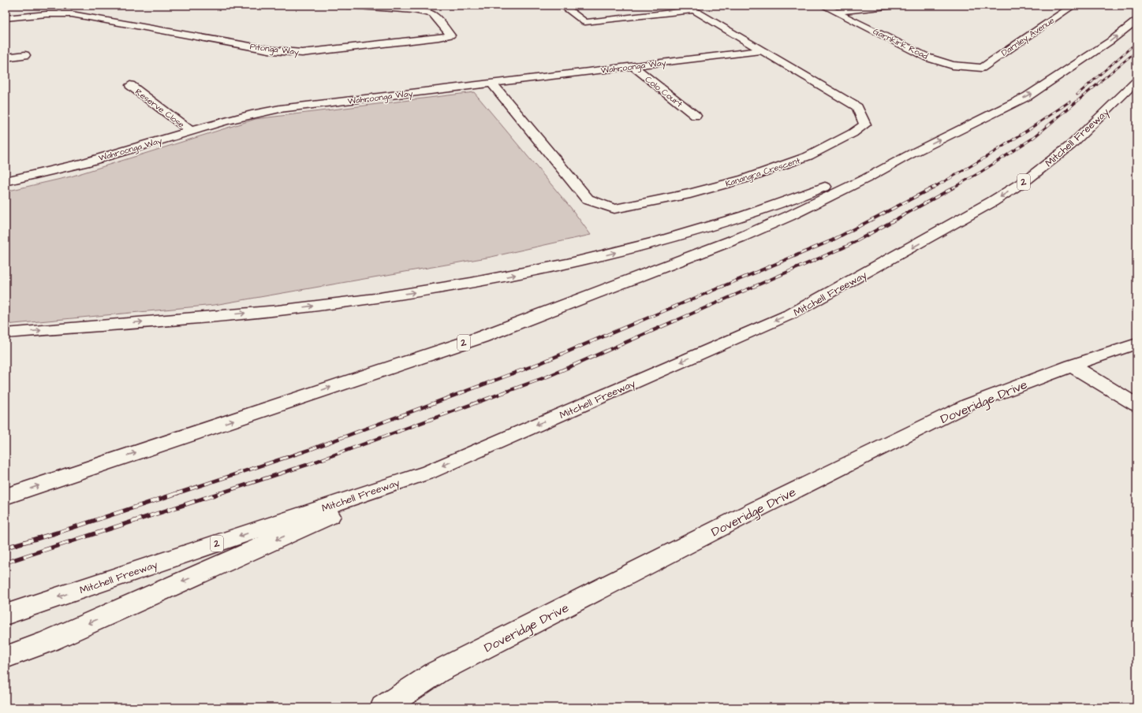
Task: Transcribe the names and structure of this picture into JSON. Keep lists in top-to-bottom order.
{
  "streets": {
    "main road": [
      "Darnley Avenue",
      "Garnkirk Road",
      "Pitonga Way",
      "Wahroonga Way",
      "Colo Court",
      "Reserve Close",
      "Mitchell Freeway",
      "Kanangra Crescent",
      "2",
      "Doveridge Drive"
    ]
  },
  "crossings": [
    ["Darnley Avenue", "Garnkirk Road"],
    ["Wahroonga Way", "Colo Court"],
    ["Wahroonga Way", "Reserve Close"],
    ["Wahroonga Way", "Kanangra Crescent"]
  ]
}
